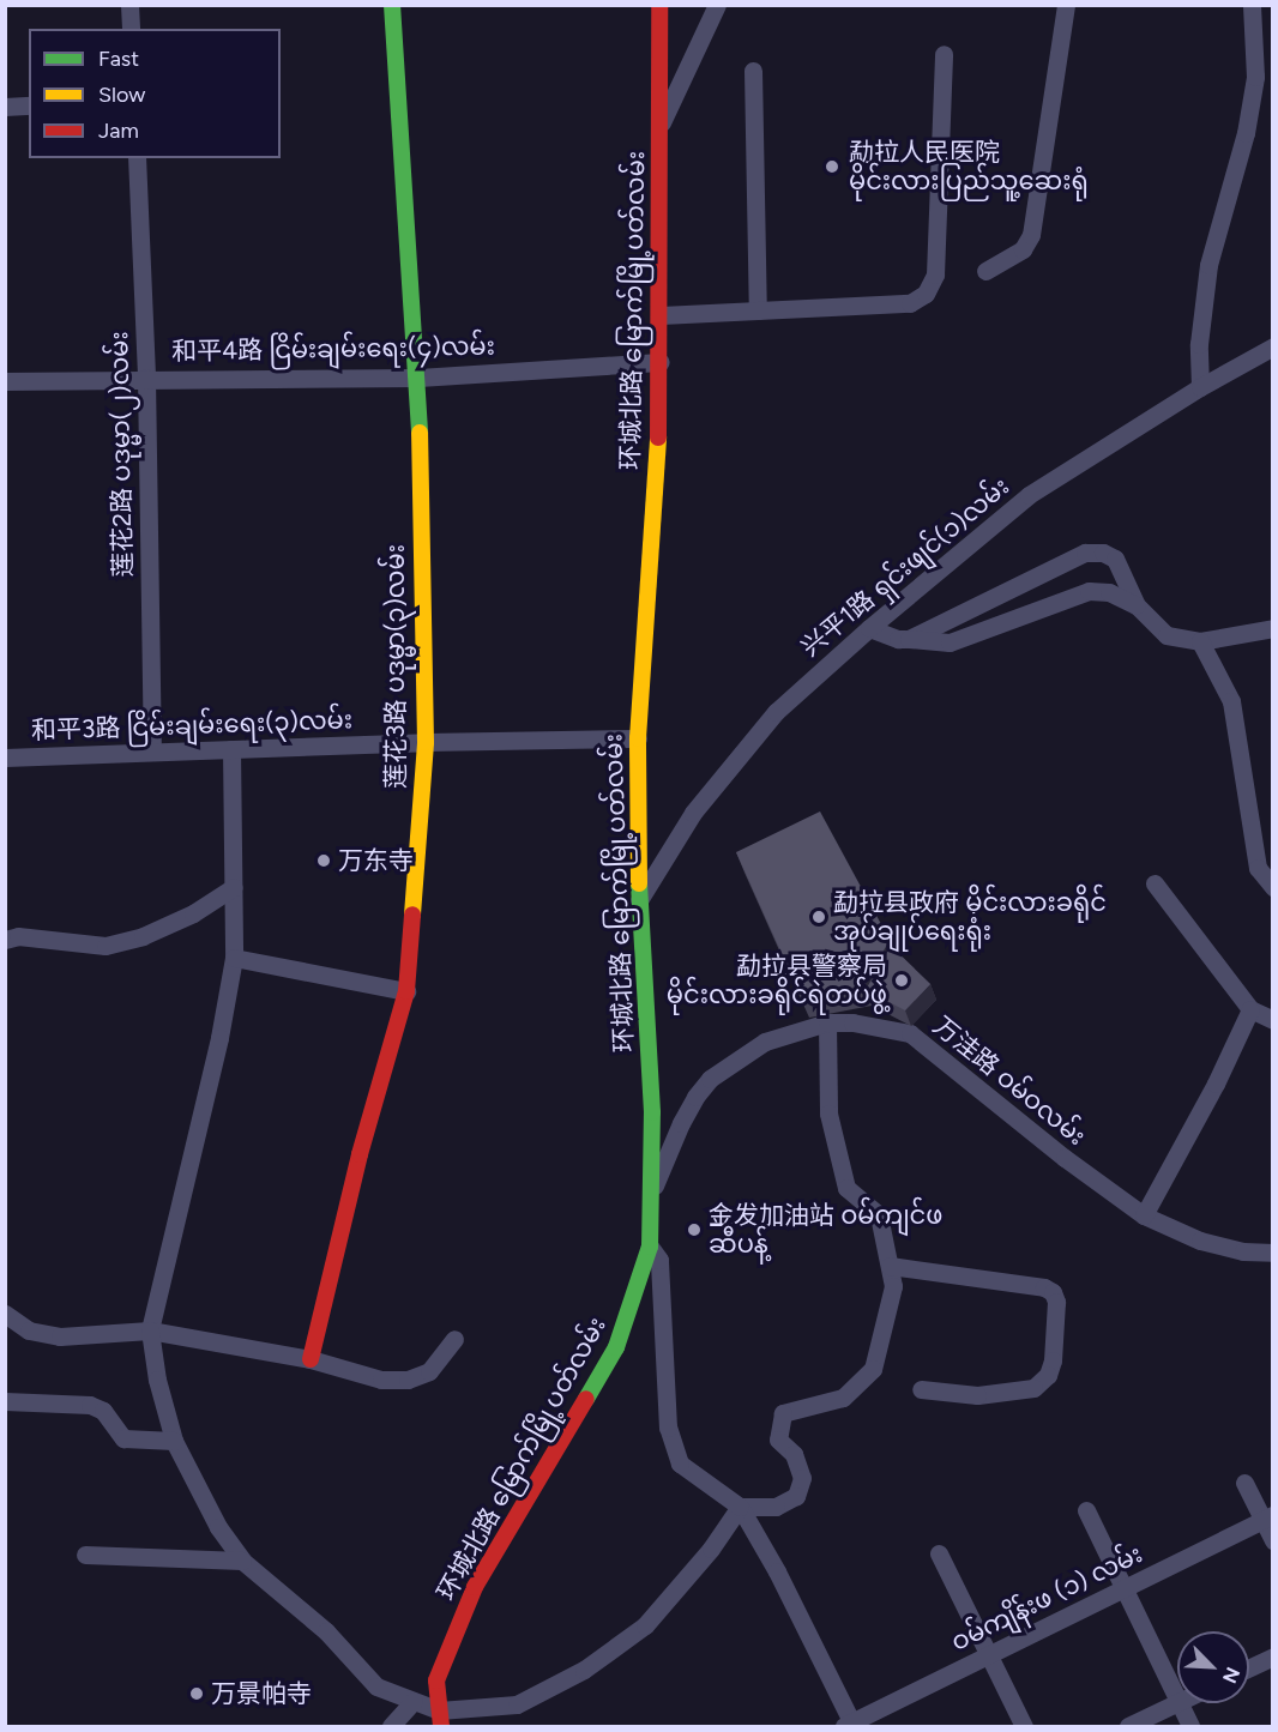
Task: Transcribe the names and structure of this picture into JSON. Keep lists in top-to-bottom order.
{
  "streets": {
    "street": [
      "环城北路 မြောက်မြို့ပတ်လမ်း",
      "和平4路 ငြိမ်းချမ်းရေး(၄)လမ်း",
      "莲花2路 ပဒုမ္မာ(၂)လမ်း",
      "兴平1路 ရှင်းဖျင်(၁)လမ်း",
      "莲花3路 ပဒုမ္မာ(၃)လမ်း",
      "和平3路 ငြိမ်းချမ်းရေး(၃)လမ်း",
      "万洼路 ဝမ်ဝလမ်း",
      "ဝမ်ကျိန်းဖ (၁) လမ်း"
    ]
  },
  "crossings": [
    ["环城北路 မြောက်မြို့ပတ်လမ်း", "和平4路 ငြိမ်းချမ်းရေး(၄)လမ်း"],
    ["环城北路 မြောက်မြို့ပတ်လမ်း", "兴平1路 ရှင်းဖျင်(၁)လမ်း"],
    ["环城北路 မြောက်မြို့ပတ်လမ်း", "和平3路 ငြိမ်းချမ်းရေး(၃)လမ်း"],
    ["环城北路 မြောက်မြို့ပတ်လမ်း", "万洼路 ဝမ်ဝလမ်း"],
    ["和平4路 ငြိမ်းချမ်းရေး(၄)လမ်း", "莲花2路 ပဒုမ္မာ(၂)လမ်း"],
    ["和平4路 ငြိမ်းချမ်းရေး(၄)လမ်း", "莲花3路 ပဒုမ္မာ(၃)လမ်း"],
    ["莲花2路 ပဒုမ္မာ(၂)လမ်း", "和平3路 ငြိမ်းချမ်းရေး(၃)လမ်း"],
    ["莲花3路 ပဒုမ္မာ(၃)လမ်း", "和平3路 ငြိမ်းချမ်းရေး(၃)လမ်း"]
  ],
  "places": [
    "勐拉人民医院 မိုင်းလားပြည်သူ့ဆေးရုံ",
    "万东寺",
    "勐拉县政府 မိုင်းလားခရိုင် အုပ်ချုပ်ရေးရုံး",
    "勐拉县警察局 မိုင်းလားခရိုင်ရဲတပ်ဖွဲ့",
    "金发加油站 ဝမ်ကျင်ဖ ဆီပန့်",
    "万景帕寺"
  ],
  "legend": ["Fast", "Slow", "Jam"],
  "north": "bottom right"
}
